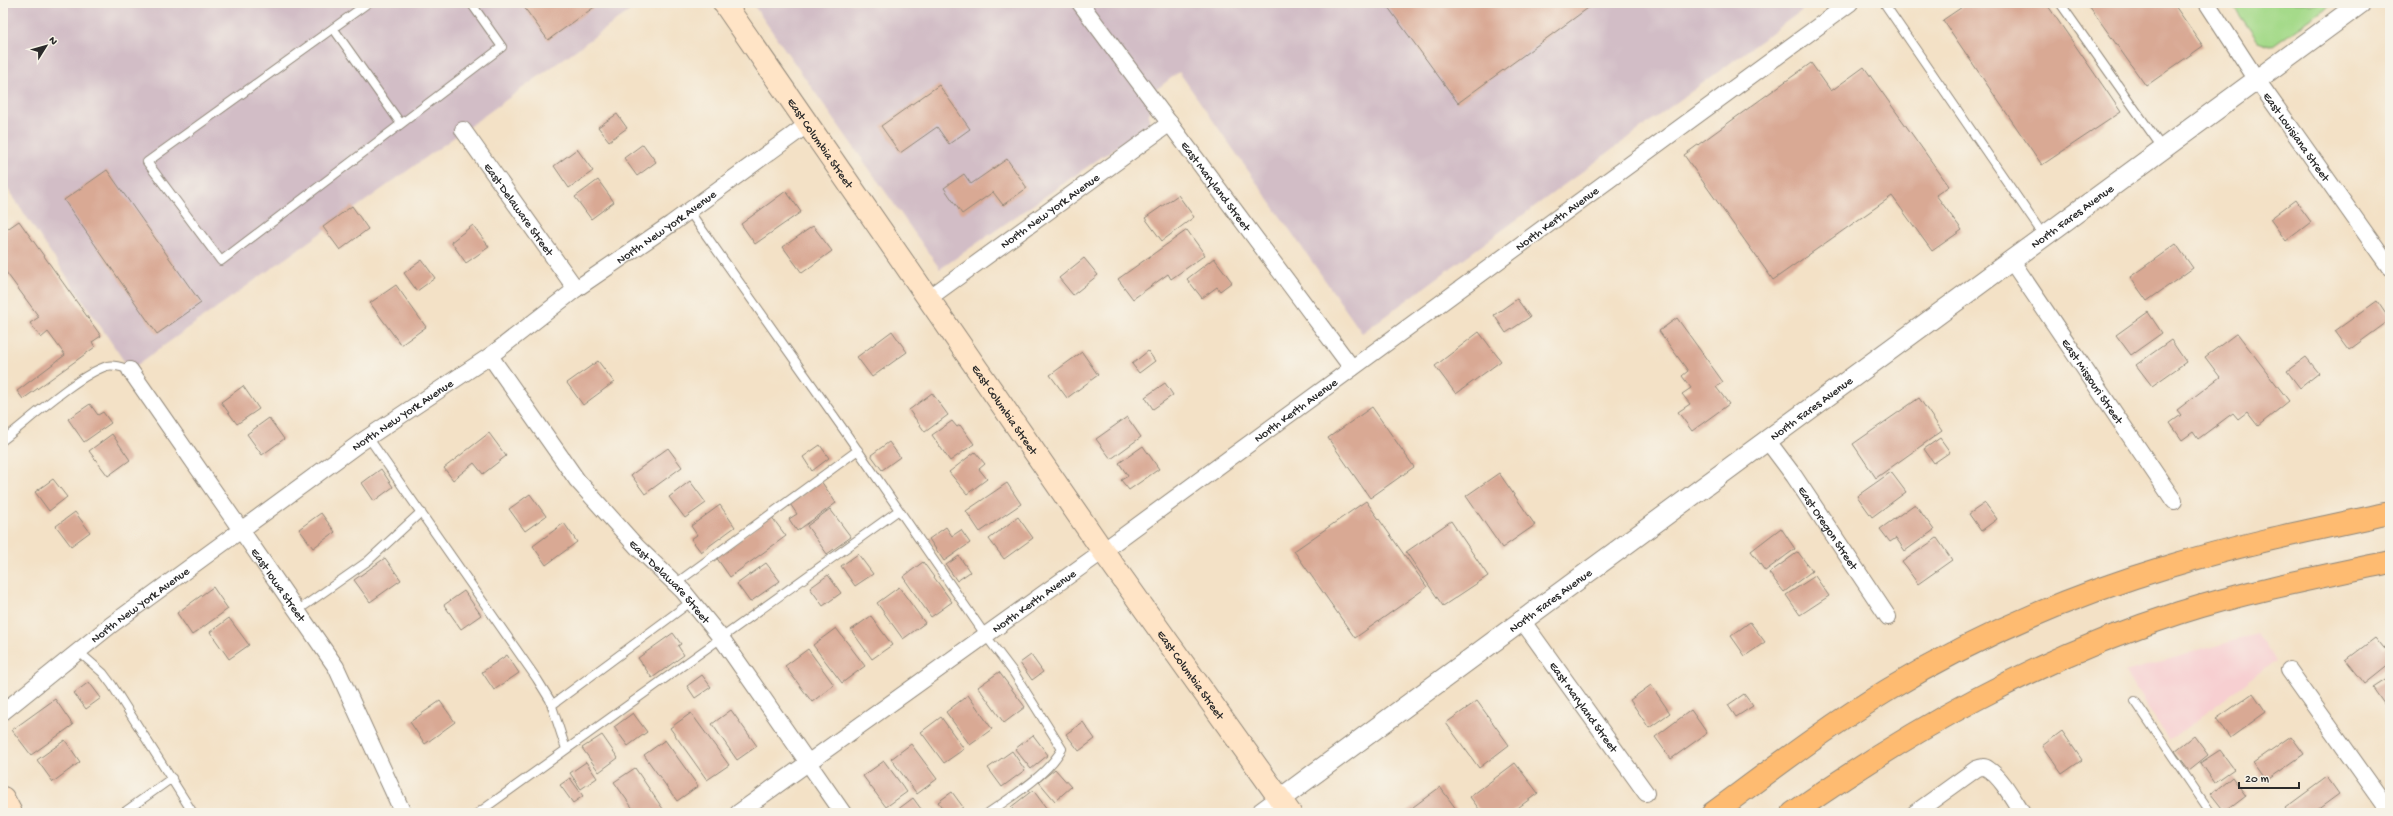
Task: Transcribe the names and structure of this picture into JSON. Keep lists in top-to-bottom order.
{
  "streets": {
    "main road": ["East Columbia Street"],
    "street": [
      "East Louisiana Street",
      "East Maryland Street",
      "East Delaware Street",
      "North New York Avenue",
      "North Fares Avenue",
      "North Kerth Avenue",
      "East Missouri Street",
      "East Oregon Street",
      "East Iowa Street"
    ]
  },
  "crossings": [
    ["East Louisiana Street", "North Fares Avenue"],
    ["East Columbia Street", "North New York Avenue"],
    ["East Columbia Street", "North Fares Avenue"],
    ["East Columbia Street", "North Kerth Avenue"],
    ["East Maryland Street", "North New York Avenue"],
    ["East Maryland Street", "North Fares Avenue"],
    ["East Maryland Street", "North Kerth Avenue"],
    ["East Delaware Street", "North New York Avenue"],
    ["East Delaware Street", "North Kerth Avenue"],
    ["North New York Avenue", "East Iowa Street"],
    ["North Fares Avenue", "East Missouri Street"],
    ["North Fares Avenue", "East Oregon Street"]
  ],
  "scale_bar": "20 m",
  "north": "top right"
}
